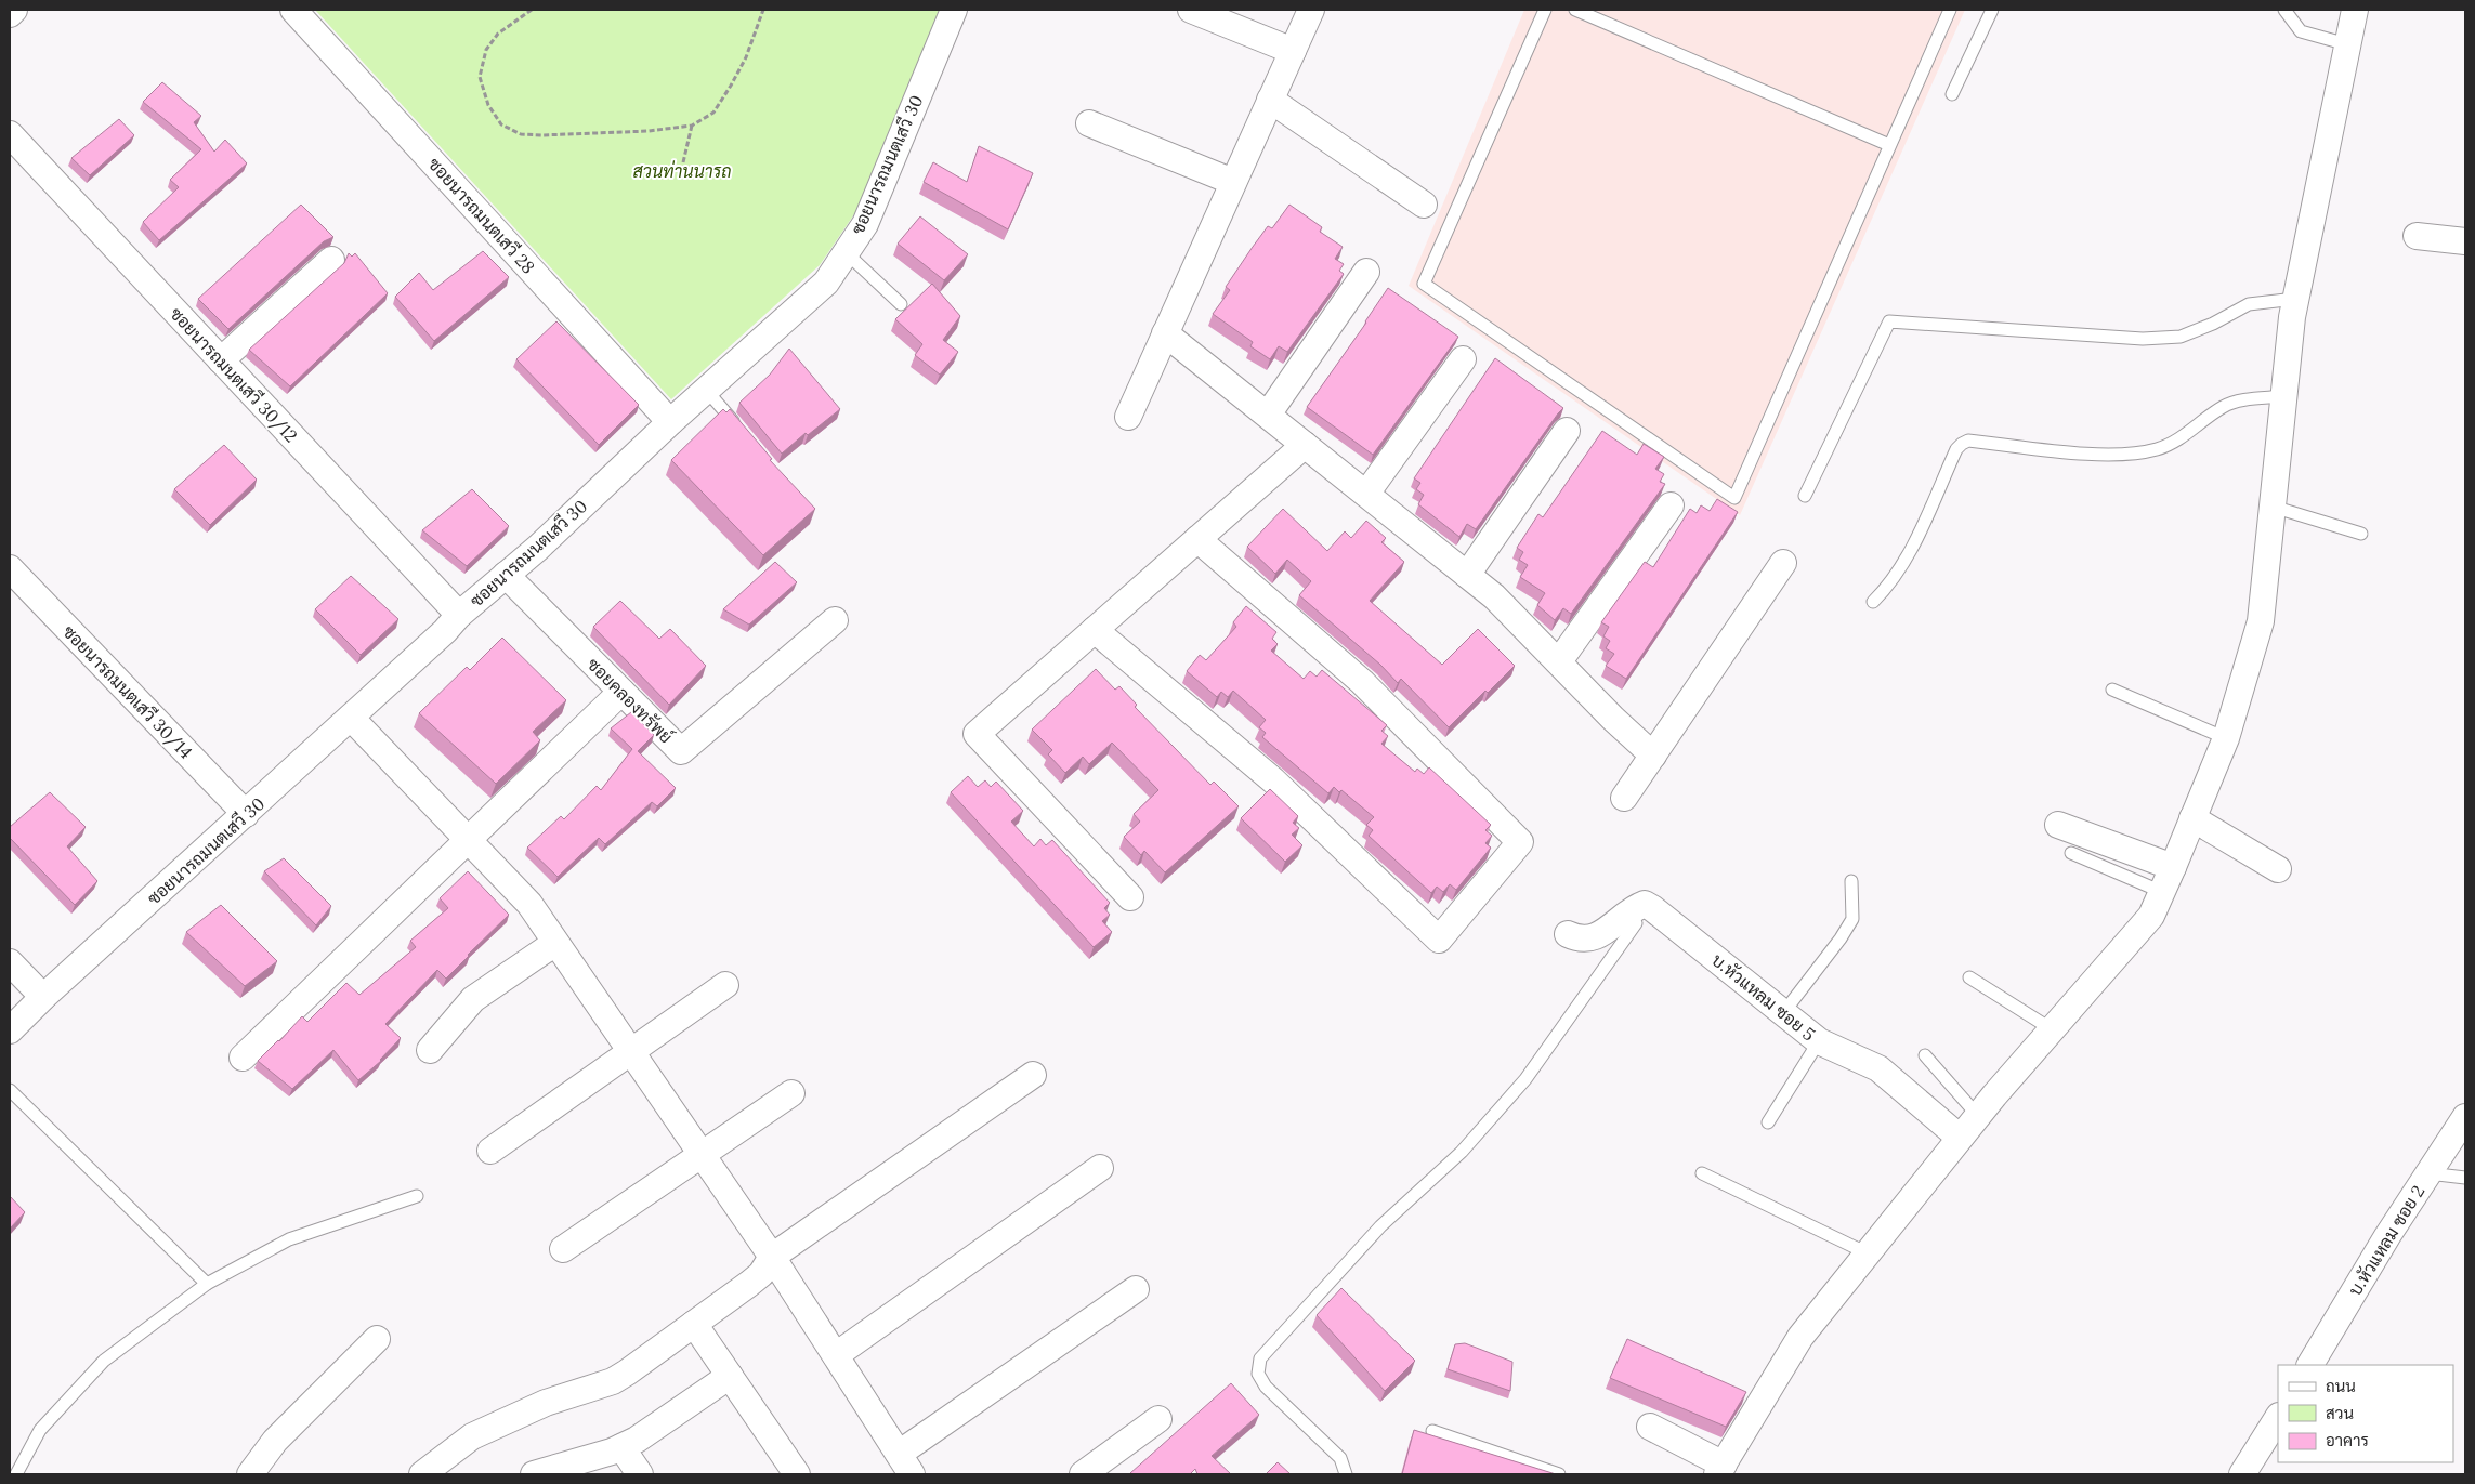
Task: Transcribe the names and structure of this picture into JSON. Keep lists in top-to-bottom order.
{
  "streets": {
    "street": [
      "ซอยนารถมนตเสวี 30",
      "ซอยนารถมนตเสวี 28",
      "ซอยนารถมนตเสวี 30/12",
      "ซอยนารถมนตเสวี 30/14",
      "ซอยคลองทรัพย์",
      "บ.หัวแหลม ซอย 5",
      "บ.หัวแหลม ซอย 2"
    ]
  },
  "crossings": [
    ["ซอยนารถมนตเสวี 30", "ซอยนารถมนตเสวี 28"],
    ["ซอยนารถมนตเสวี 30", "ซอยนารถมนตเสวี 30/12"],
    ["ซอยนารถมนตเสวี 30", "ซอยนารถมนตเสวี 30/14"],
    ["ซอยนารถมนตเสวี 30", "ซอยคลองทรัพย์"]
  ],
  "parks": ["สวนท่านนารถ"],
  "legend": ["ถนน", "สวน", "อาคาร"]
}
